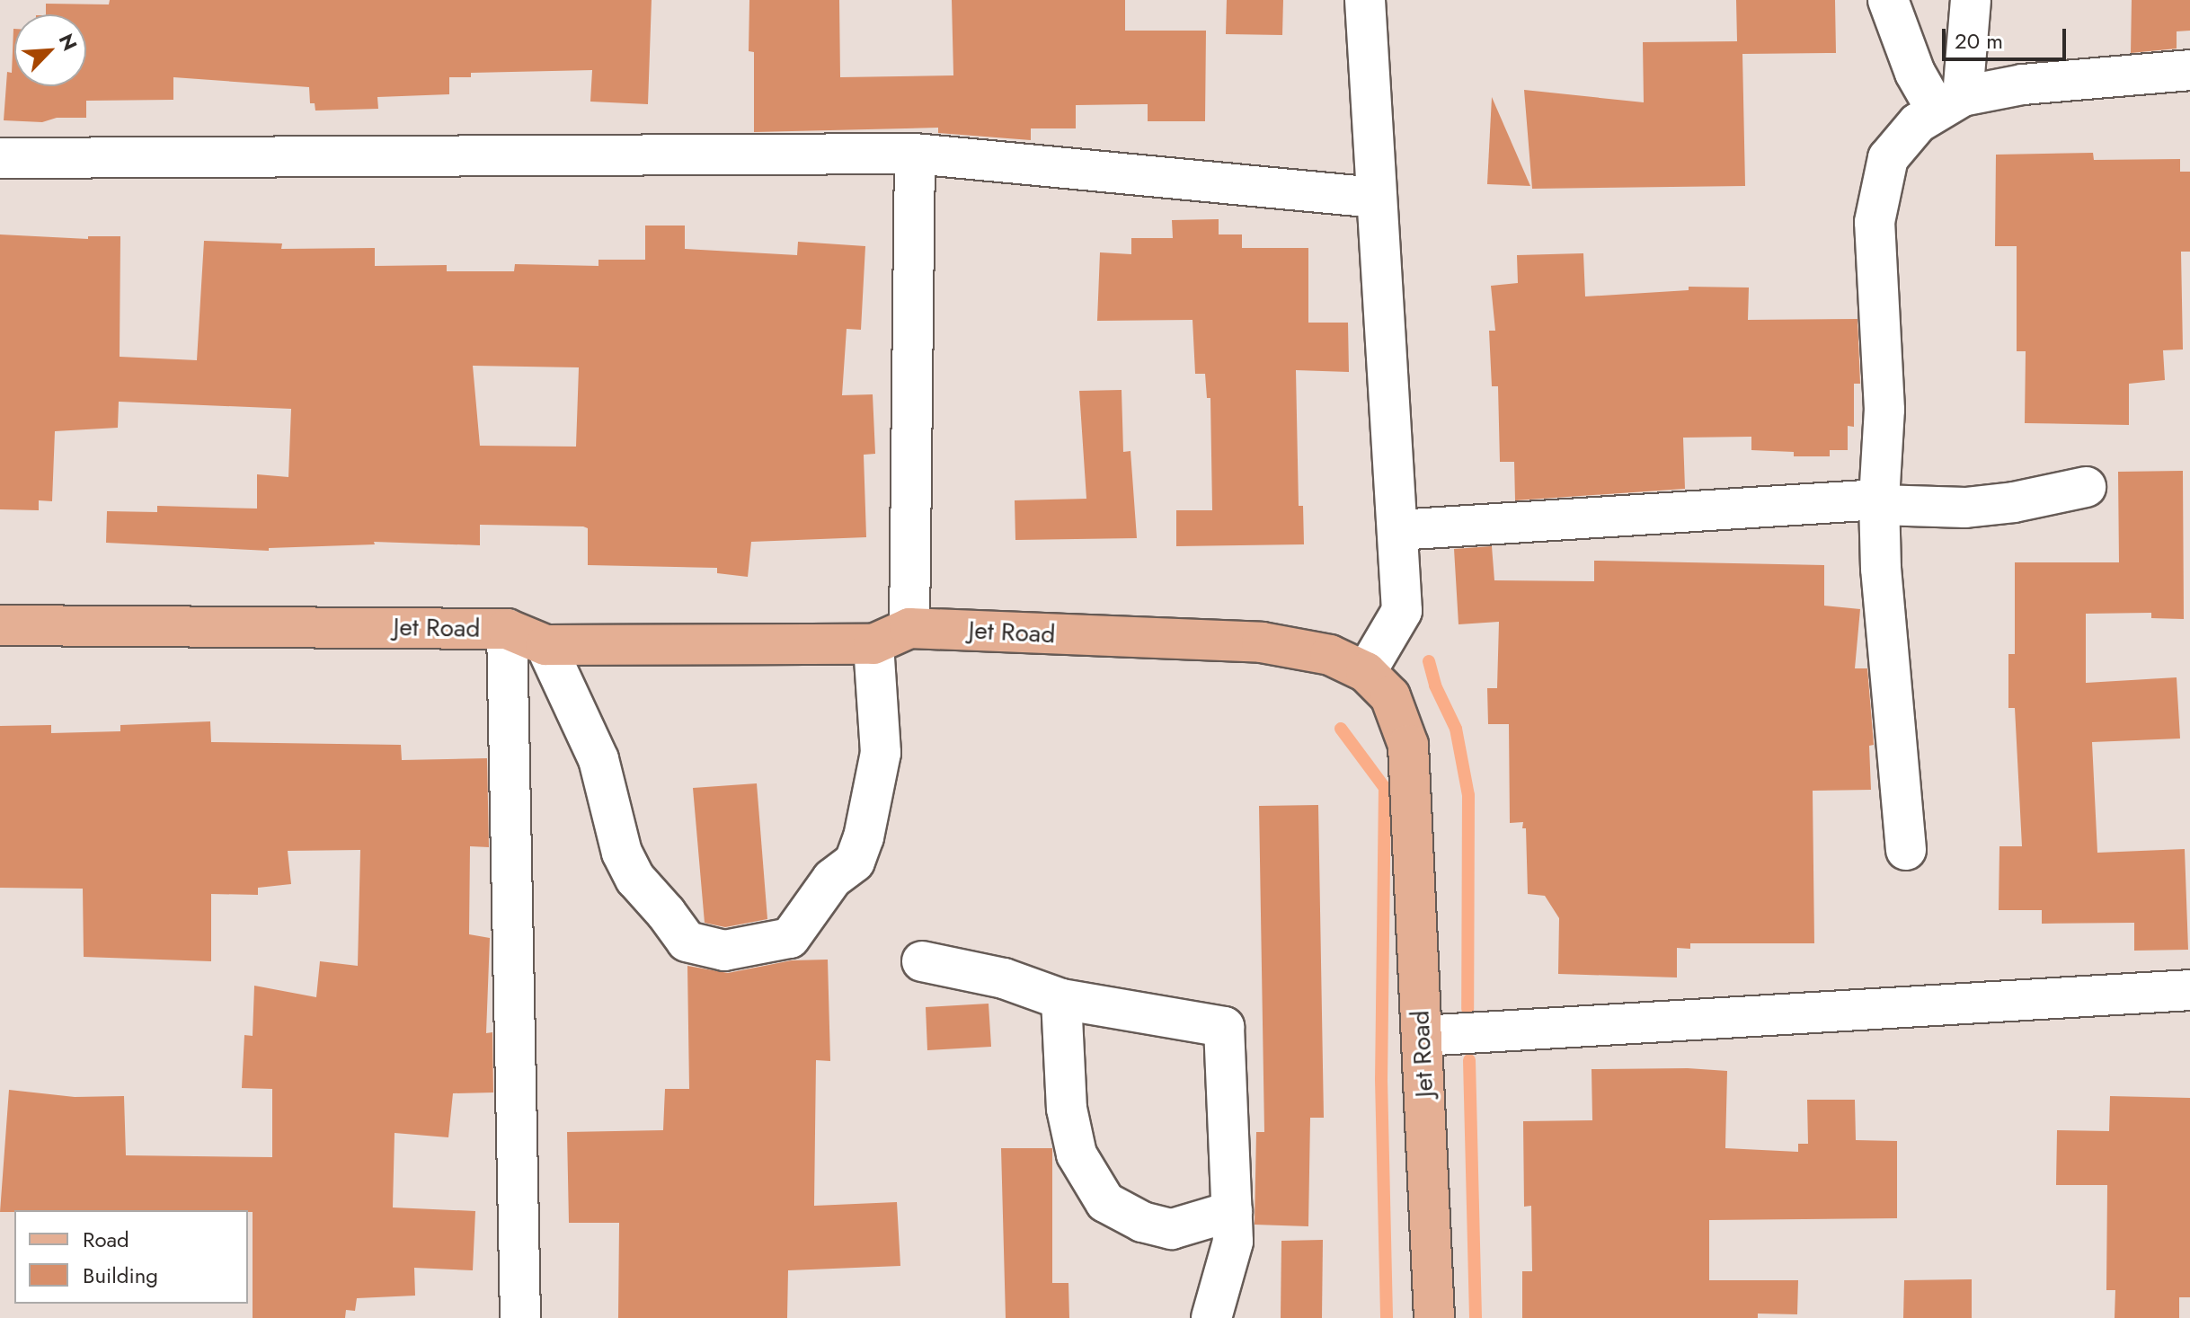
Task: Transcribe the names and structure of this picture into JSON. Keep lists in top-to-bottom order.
{
  "streets": {
    "main road": ["Jet Road"]
  },
  "legend": ["Road", "Building"],
  "scale_bar": "20 m",
  "north": "top right"
}
